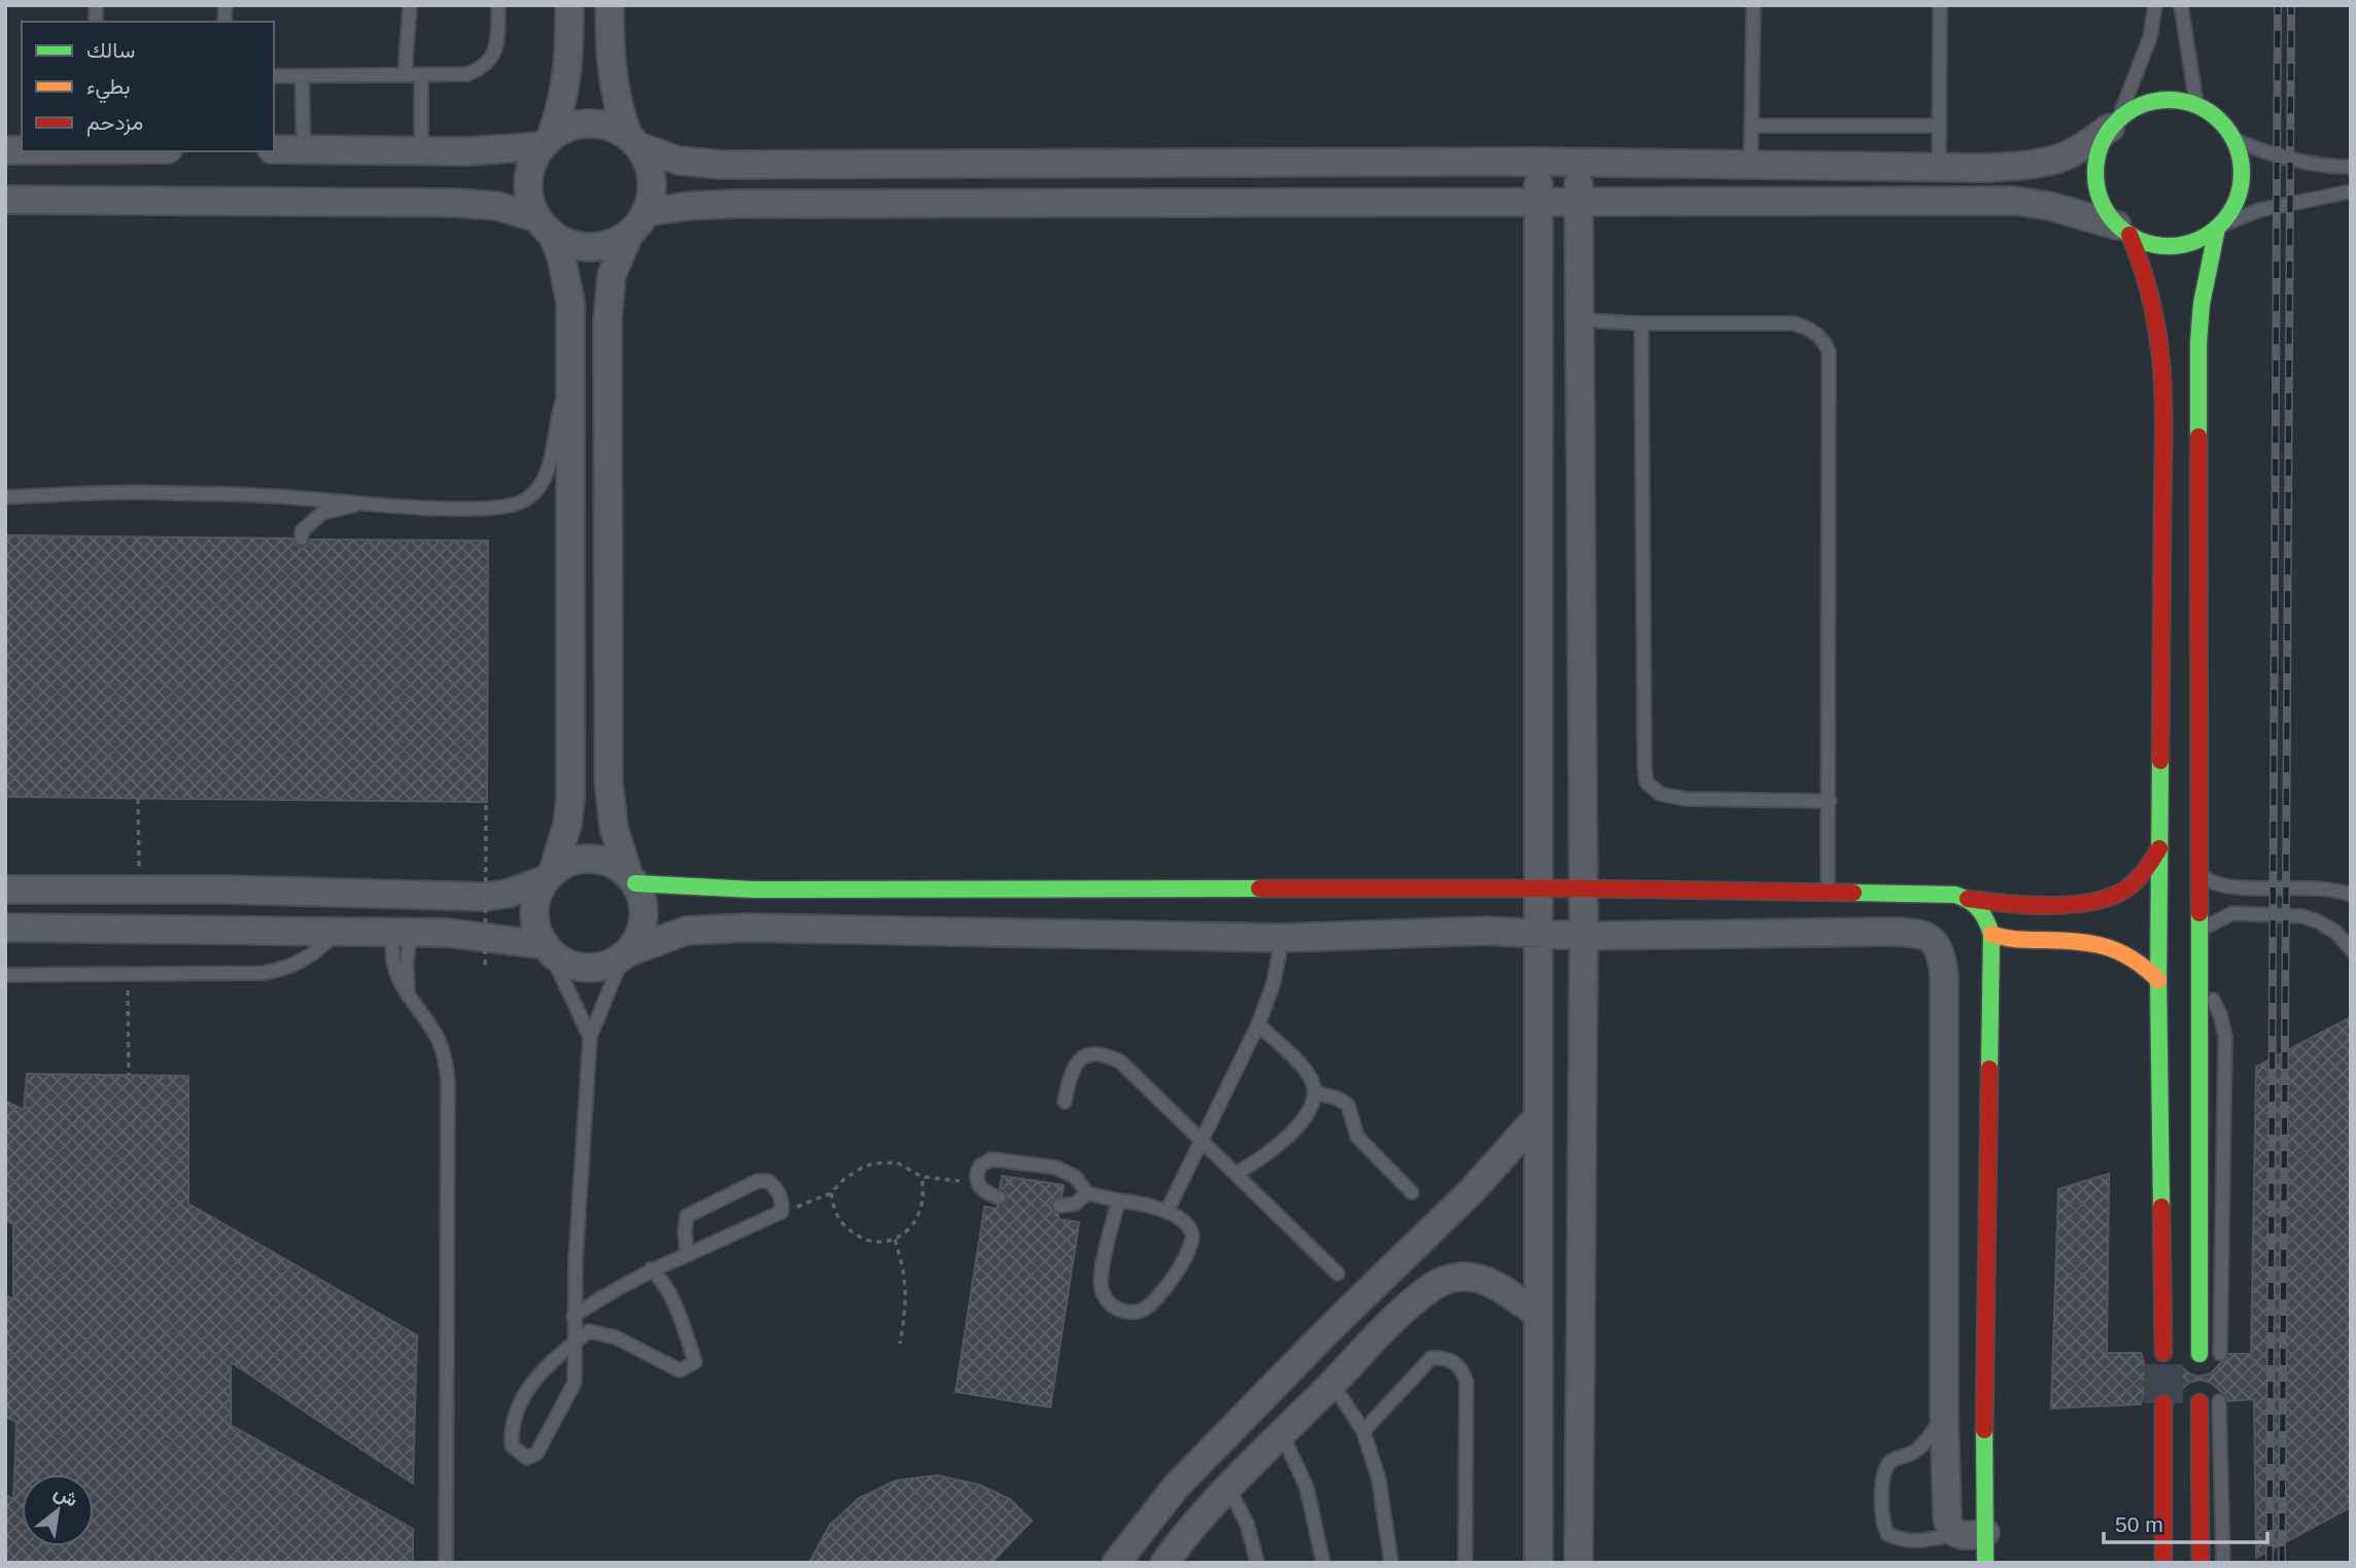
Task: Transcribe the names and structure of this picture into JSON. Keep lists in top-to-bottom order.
{
  "legend": ["سالك", "بطيء", "مزدحم"],
  "scale_bar": "50 m",
  "north": "top right"
}
